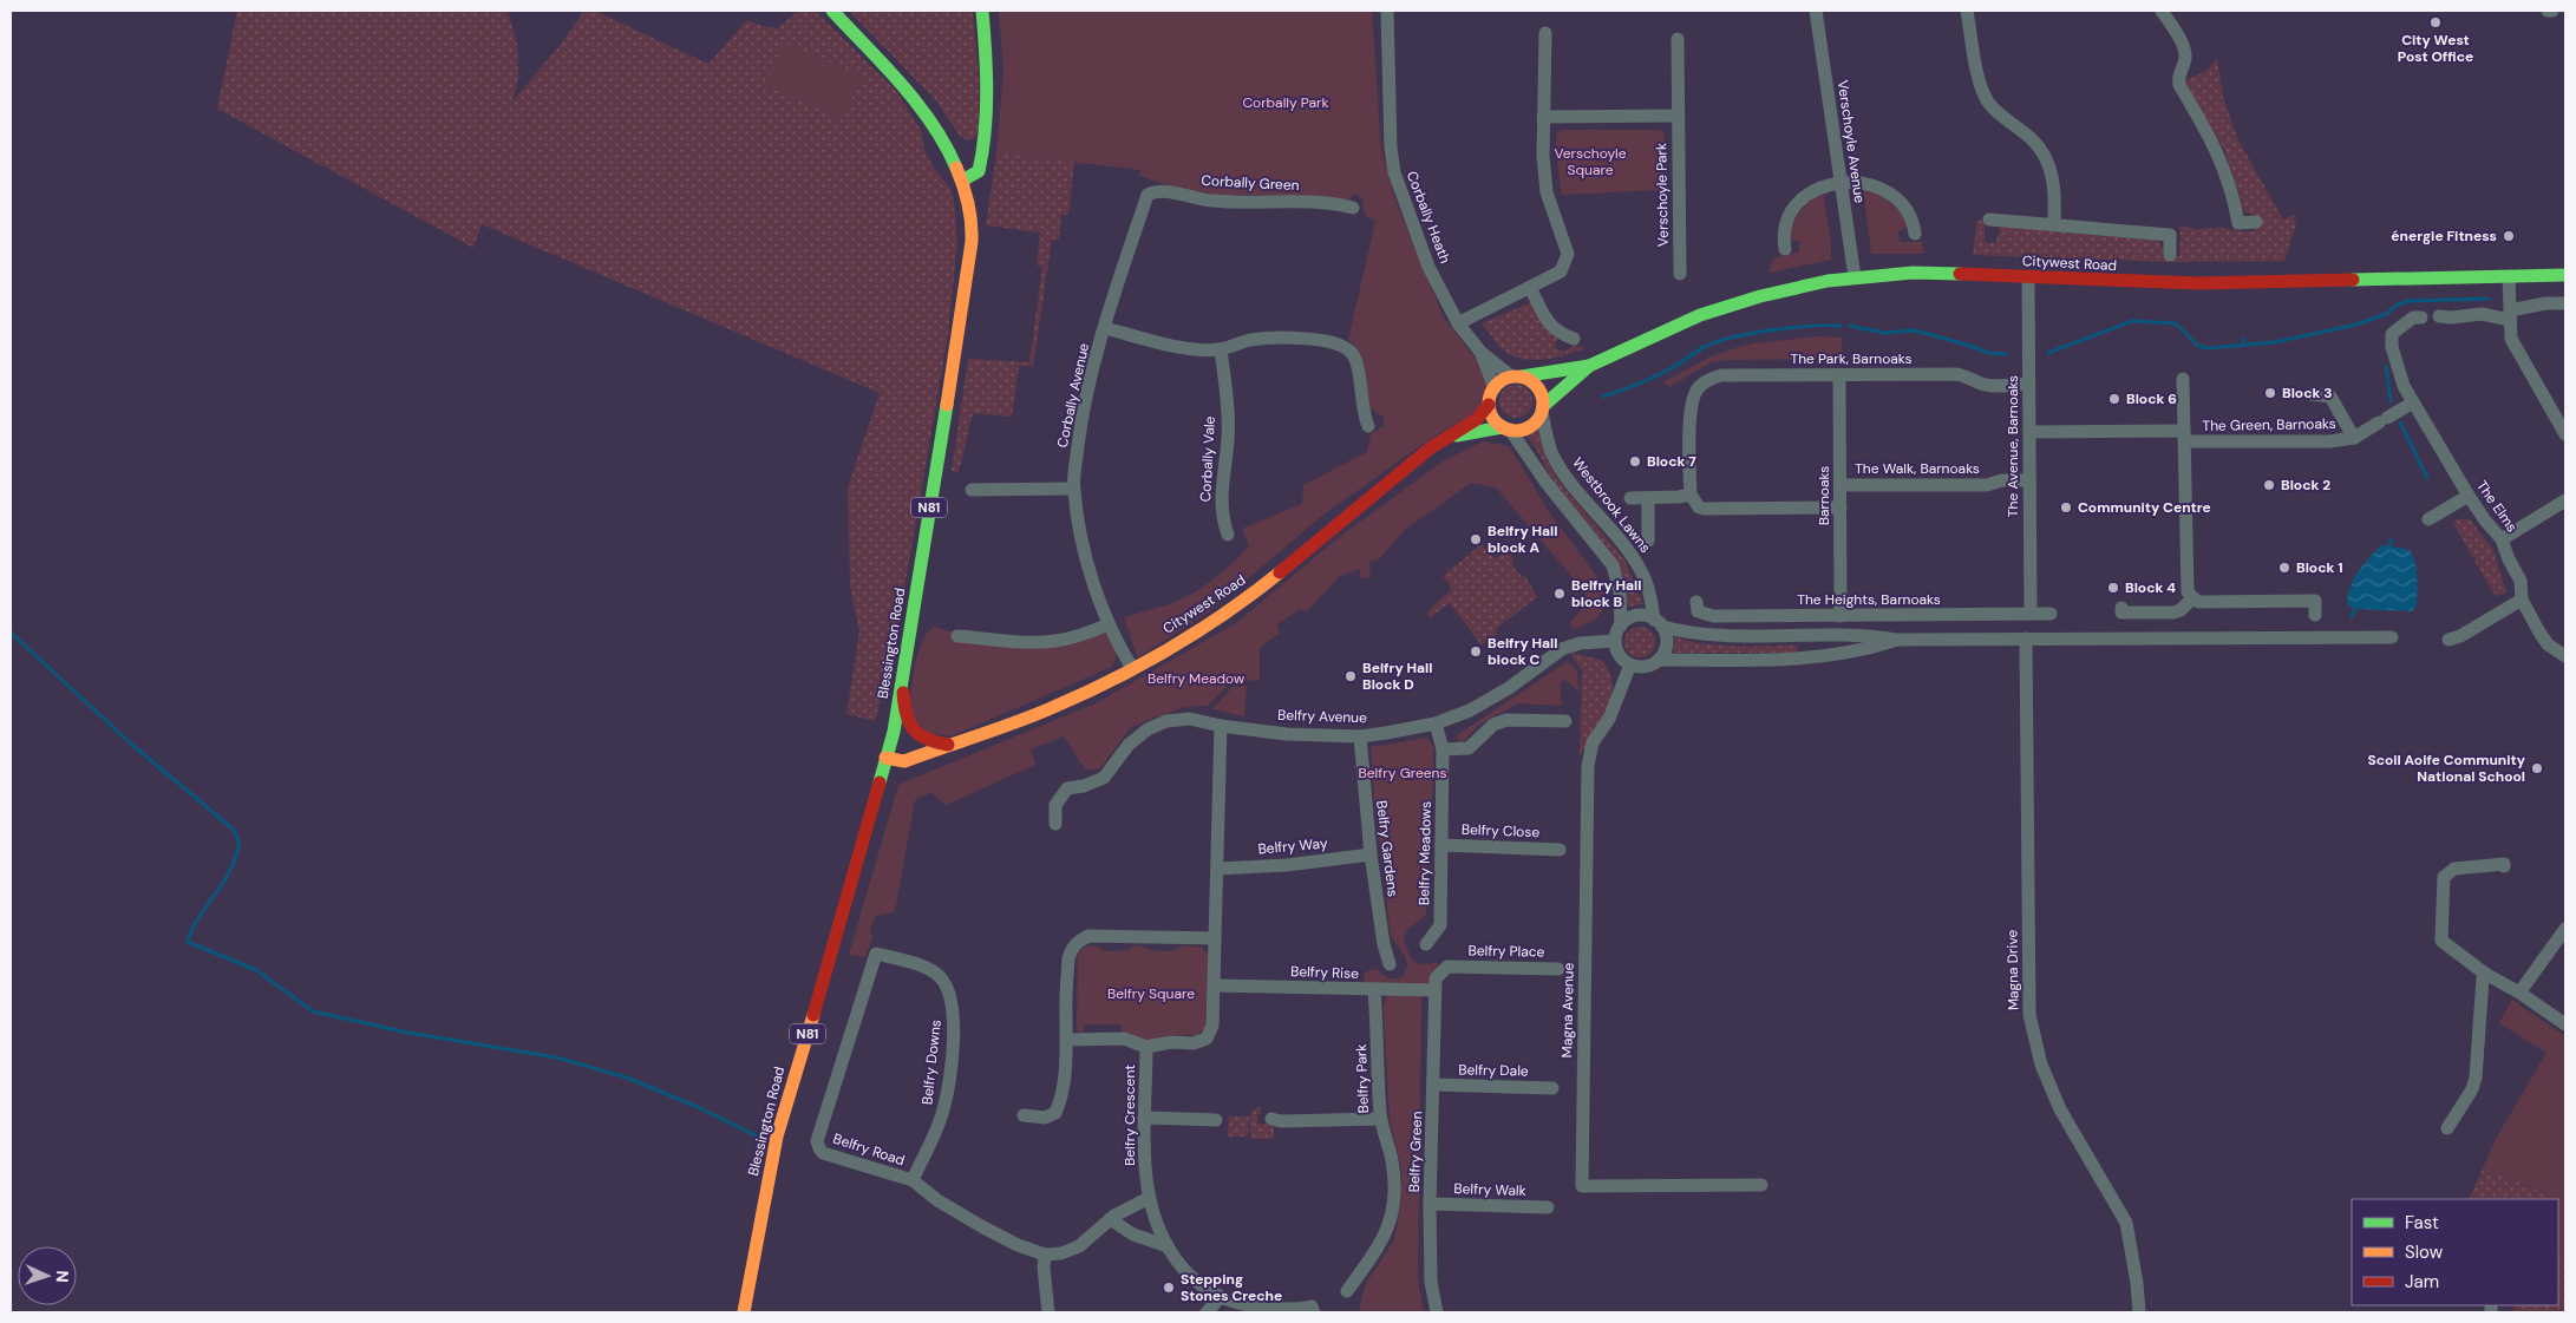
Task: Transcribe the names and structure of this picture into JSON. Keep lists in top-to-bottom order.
{
  "streets": {
    "street": [
      "Verschoyle Avenue",
      "Corbally Green",
      "Verschoyle Park",
      "Corbally Heath",
      "Citywest Road",
      "The Park, Barnoaks",
      "Corbally Avenue",
      "The Green, Barnoaks",
      "The Avenue, Barnoaks",
      "Corbally Vale",
      "The Walk, Barnoaks",
      "Barnoaks",
      "Westbrook Lawns",
      "The Elms",
      "N81",
      "The Heights, Barnoaks",
      "Blessington Road",
      "Belfry Avenue",
      "Belfry Close",
      "Belfry Way",
      "Belfry Gardens",
      "Belfry Meadows",
      "Belfry Place",
      "Magna Drive",
      "Belfry Rise",
      "Magna Avenue",
      "Belfry Downs",
      "Belfry Dale",
      "Belfry Park",
      "Belfry Crescent",
      "Belfry Road",
      "Belfry Green",
      "Belfry Walk"
    ]
  },
  "crossings": [
    ["Verschoyle Avenue", "Citywest Road"],
    ["Corbally Green", "Corbally Avenue"],
    ["Citywest Road", "Corbally Avenue"],
    ["Citywest Road", "The Avenue, Barnoaks"],
    ["Citywest Road", "Westbrook Lawns"],
    ["Citywest Road", "Blessington Road"],
    ["The Park, Barnoaks", "The Avenue, Barnoaks"],
    ["The Park, Barnoaks", "Barnoaks"],
    ["The Green, Barnoaks", "The Avenue, Barnoaks"],
    ["The Green, Barnoaks", "The Elms"],
    ["The Avenue, Barnoaks", "The Walk, Barnoaks"],
    ["The Avenue, Barnoaks", "The Heights, Barnoaks"],
    ["The Walk, Barnoaks", "Barnoaks"],
    ["Barnoaks", "The Heights, Barnoaks"],
    ["Westbrook Lawns", "Belfry Avenue"],
    ["Westbrook Lawns", "Magna Avenue"],
    ["Belfry Avenue", "Belfry Gardens"],
    ["Belfry Avenue", "Belfry Meadows"],
    ["Belfry Avenue", "Magna Avenue"],
    ["Belfry Close", "Belfry Meadows"],
    ["Belfry Way", "Belfry Gardens"],
    ["Belfry Place", "Belfry Rise"],
    ["Belfry Place", "Belfry Green"],
    ["Belfry Rise", "Belfry Park"],
    ["Belfry Rise", "Belfry Green"],
    ["Belfry Downs", "Belfry Road"],
    ["Belfry Dale", "Belfry Green"],
    ["Belfry Crescent", "Belfry Road"],
    ["Belfry Green", "Belfry Walk"]
  ],
  "parks": [
    "Corbally Park",
    "Verschoyle Square",
    "Belfry Meadow",
    "Belfry Greens",
    "Belfry Square"
  ],
  "places": [
    "City West Post Office",
    "énergie Fitness",
    "Block 3",
    "Block 6",
    "Block 7",
    "Block 2",
    "Community Centre",
    "Belfry Hall block A",
    "Block 1",
    "Block 4",
    "Belfry Hall block B",
    "Belfry Hall block C",
    "Belfry Hall Block D",
    "Scoil Aoife Community National School",
    "Stepping Stones Creche"
  ],
  "legend": ["Fast", "Slow", "Jam"],
  "north": "right"
}
